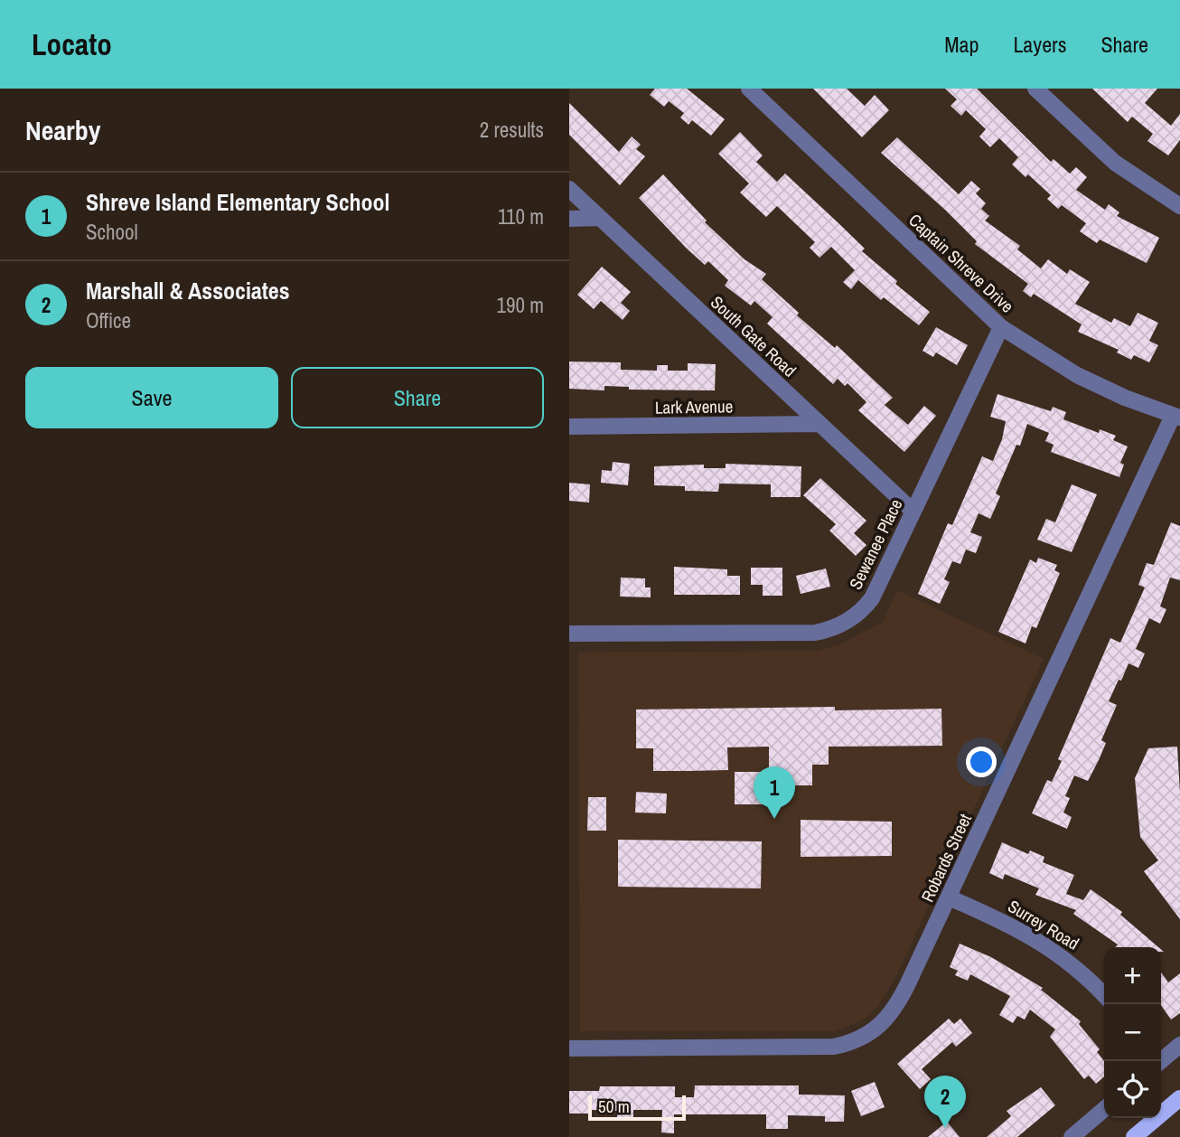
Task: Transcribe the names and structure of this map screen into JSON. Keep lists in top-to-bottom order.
{
  "streets": {
    "street": [
      "Captain Shreve Drive",
      "South Gate Road",
      "Lark Avenue",
      "Sewanee Place",
      "Robards Street",
      "Surrey Road"
    ]
  },
  "crossings": [
    ["Captain Shreve Drive", "Sewanee Place"],
    ["Captain Shreve Drive", "Robards Street"],
    ["South Gate Road", "Lark Avenue"],
    ["South Gate Road", "Sewanee Place"],
    ["Robards Street", "Surrey Road"]
  ],
  "scale_bar": "50 m",
  "page": {
    "header": "Locato",
    "nav": ["Map", "Layers", "Share"],
    "heading": ["Nearby", "2 results"],
    "list": [
      {
        "mark": "1",
        "name": "Shreve Island Elementary School",
        "note": "School",
        "value": "110 m"
      },
      {
        "mark": "2",
        "name": "Marshall & Associates",
        "note": "Office",
        "value": "190 m"
      }
    ],
    "buttons": ["Save", "Share"],
    "pins": ["1", "2"],
    "map_buttons": ["+", "−"],
    "scale": "50 m"
  }
}
